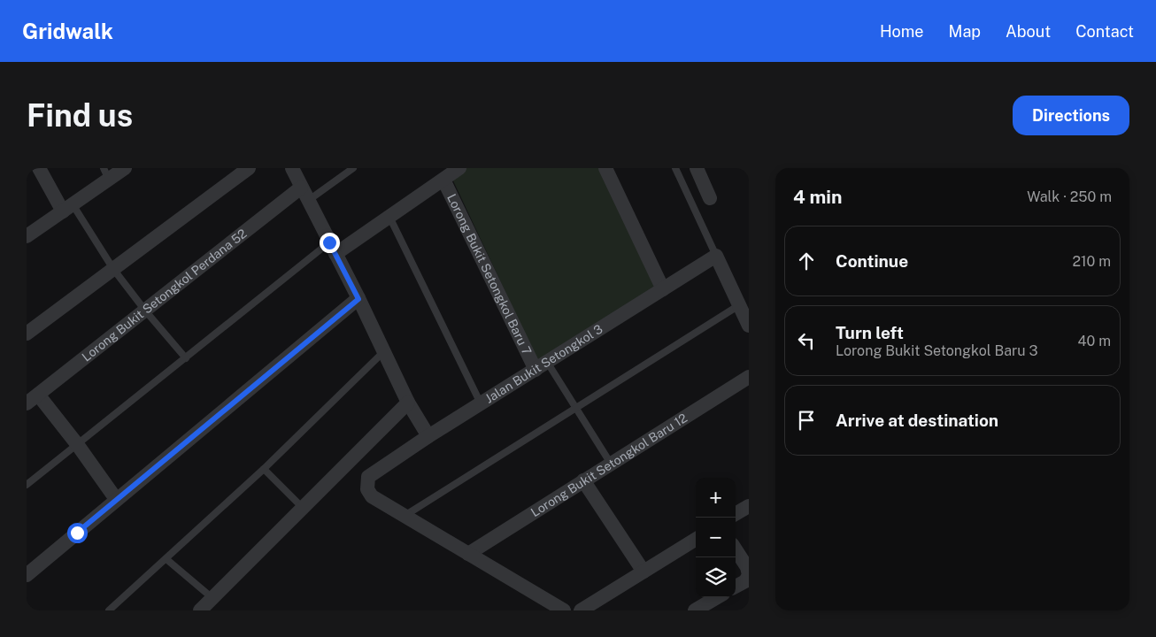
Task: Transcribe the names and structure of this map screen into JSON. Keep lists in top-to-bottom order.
{
  "streets": {
    "street": [
      "Lorong Bukit Setongkol Baru 7",
      "Lorong Bukit Setongkol Perdana 52",
      "Jalan Bukit Setongkol 3",
      "Lorong Bukit Setongkol Baru 12"
    ]
  },
  "crossings": [
    ["Lorong Bukit Setongkol Baru 7", "Jalan Bukit Setongkol 3"]
  ],
  "page": {
    "header": "Gridwalk",
    "nav": [
      "Home",
      "Map",
      "About",
      "Contact"
    ],
    "buttons": "Directions",
    "title": "Find us",
    "heading": ["4 min", "Walk · 250 m"],
    "list": [
      ["Continue", "210 m"],
      ["Turn left", "Lorong Bukit Setongkol Baru 3", "40 m"],
      "Arrive at destination"
    ],
    "map_buttons": ["+", "−"]
  }
}
